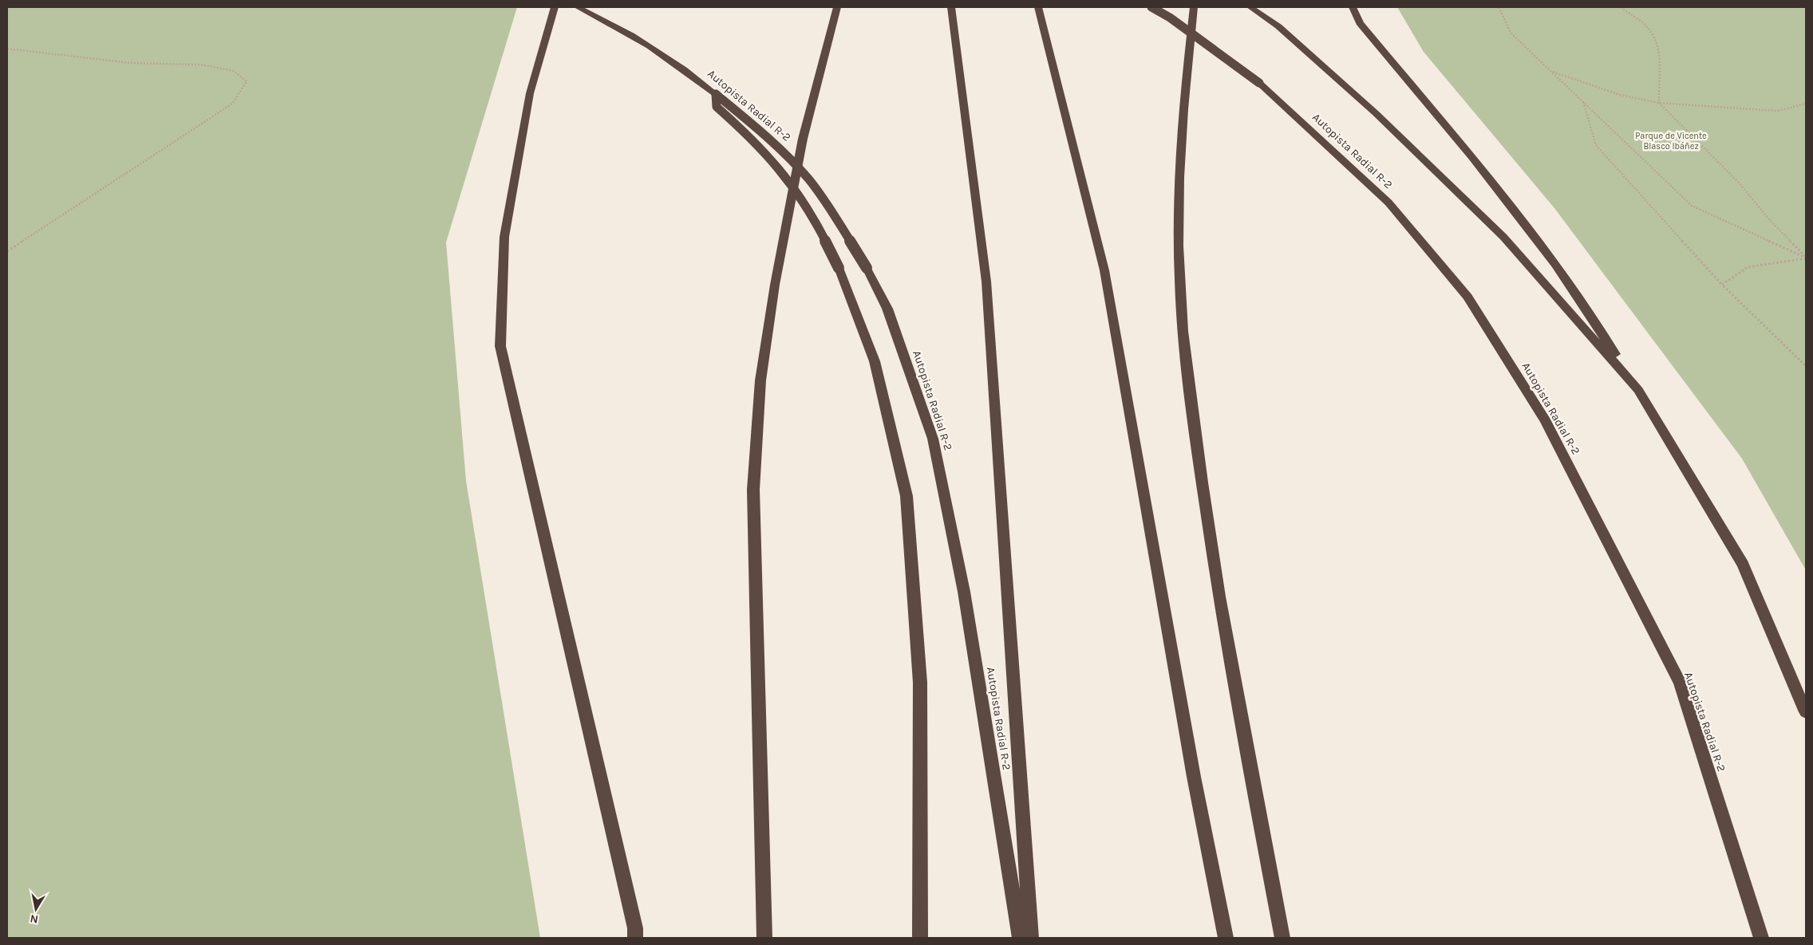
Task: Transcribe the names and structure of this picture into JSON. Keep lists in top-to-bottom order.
{
  "streets": {
    "highway": ["Autopista Radial R-2"]
  },
  "parks": ["Parque de Vicente Blasco Ibáñez"],
  "north": "bottom"
}
